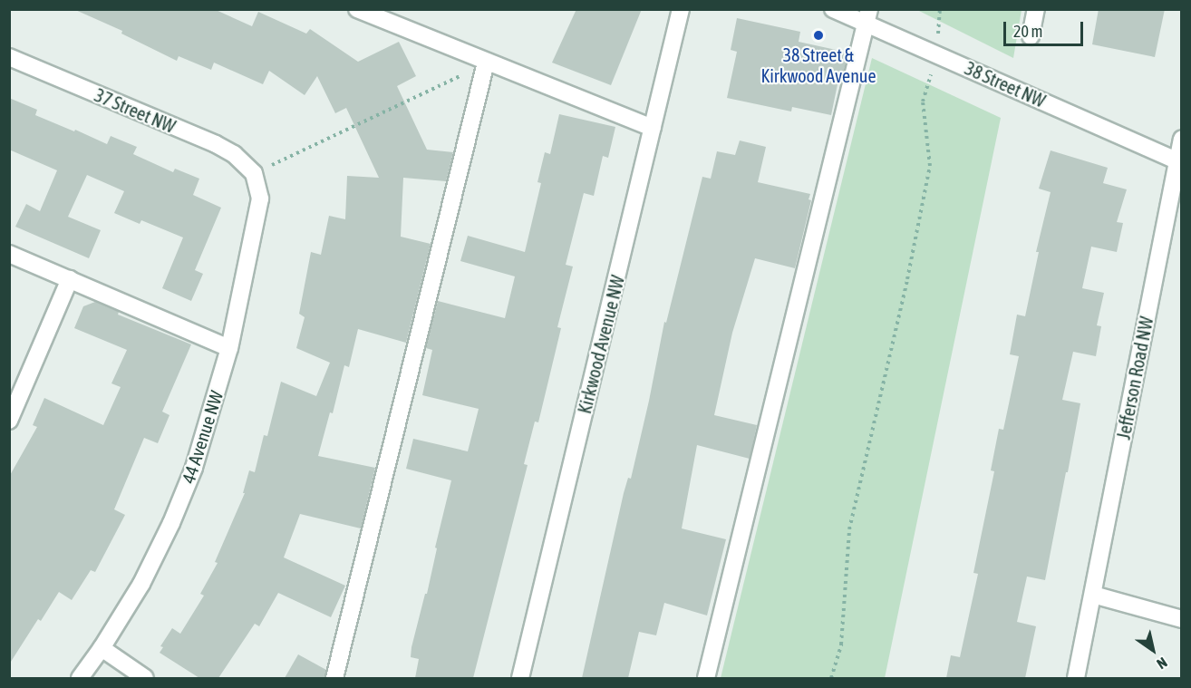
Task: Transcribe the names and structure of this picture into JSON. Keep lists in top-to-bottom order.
{
  "streets": {
    "street": [
      "38 Street NW",
      "37 Street NW",
      "Kirkwood Avenue NW",
      "Jefferson Road NW",
      "44 Avenue NW"
    ]
  },
  "crossings": [
    ["38 Street NW", "Jefferson Road NW"],
    ["37 Street NW", "44 Avenue NW"]
  ],
  "places": ["38 Street & Kirkwood Avenue"],
  "scale_bar": "20 m",
  "north": "bottom right"
}
